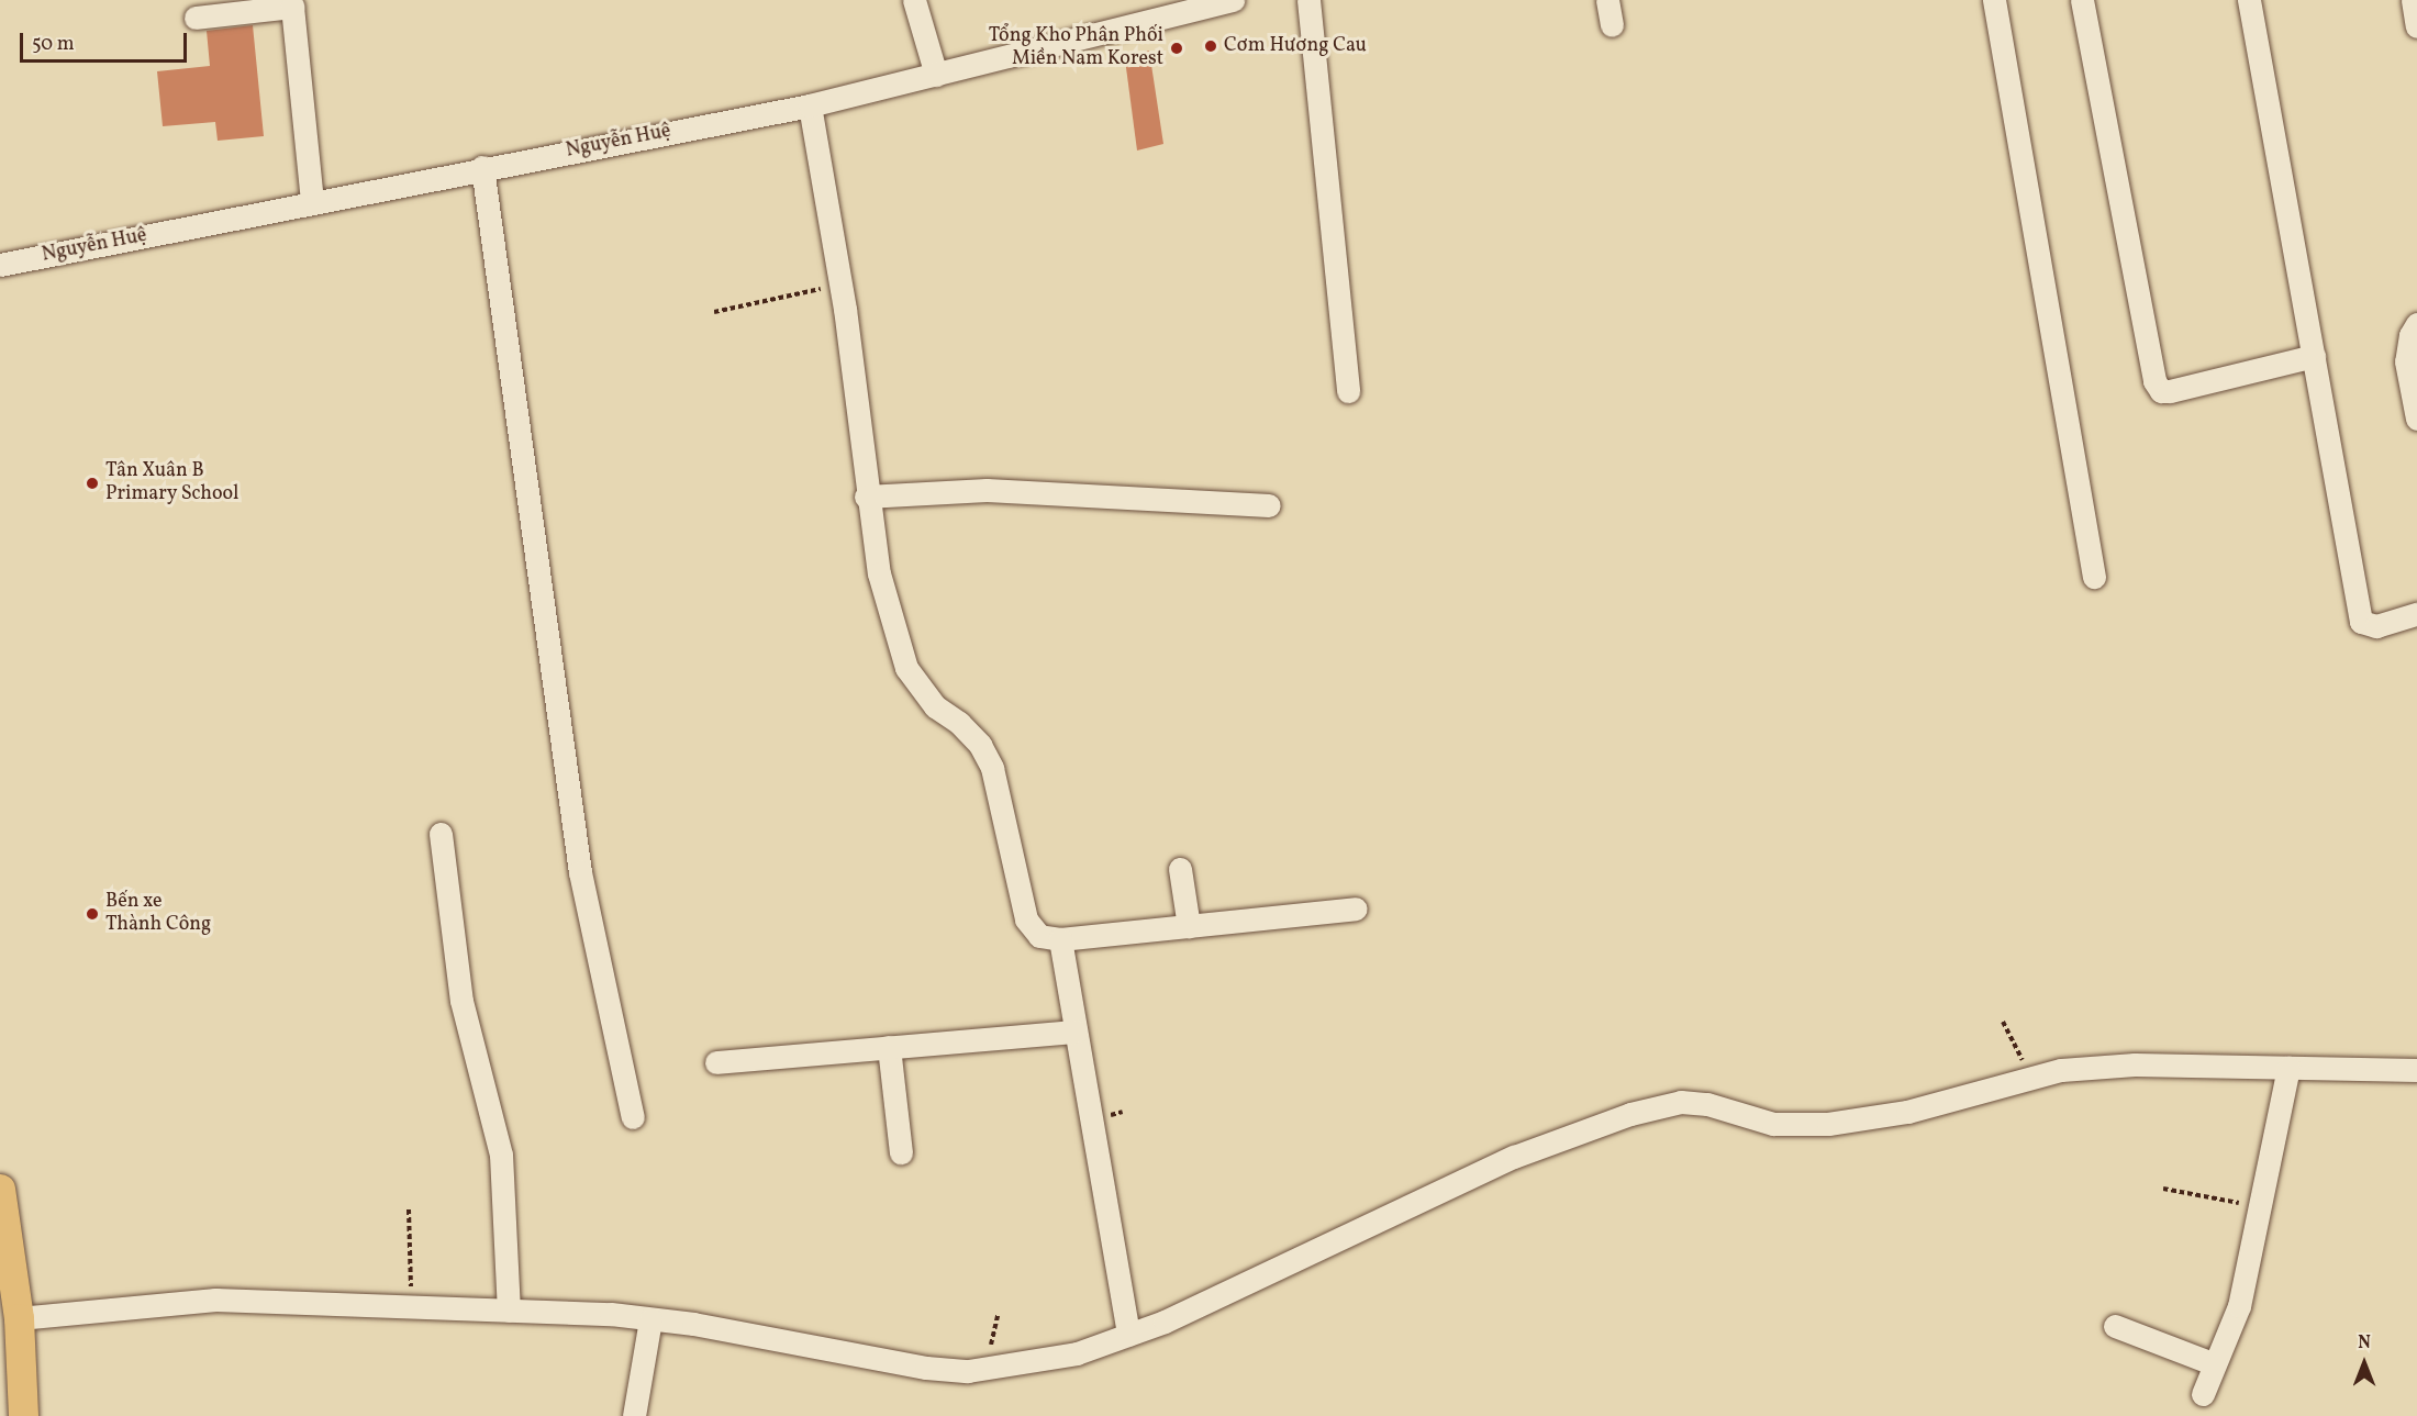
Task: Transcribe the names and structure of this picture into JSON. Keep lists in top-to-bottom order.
{
  "streets": {
    "street": ["Nguyễn Huệ"]
  },
  "places": [
    "Cơm Hương Cau",
    "Tổng Kho Phân Phối Miền Nam Korest",
    "Tân Xuân B Primary School",
    "Bến xe Thành Công"
  ],
  "scale_bar": "50 m",
  "north": "top"
}
